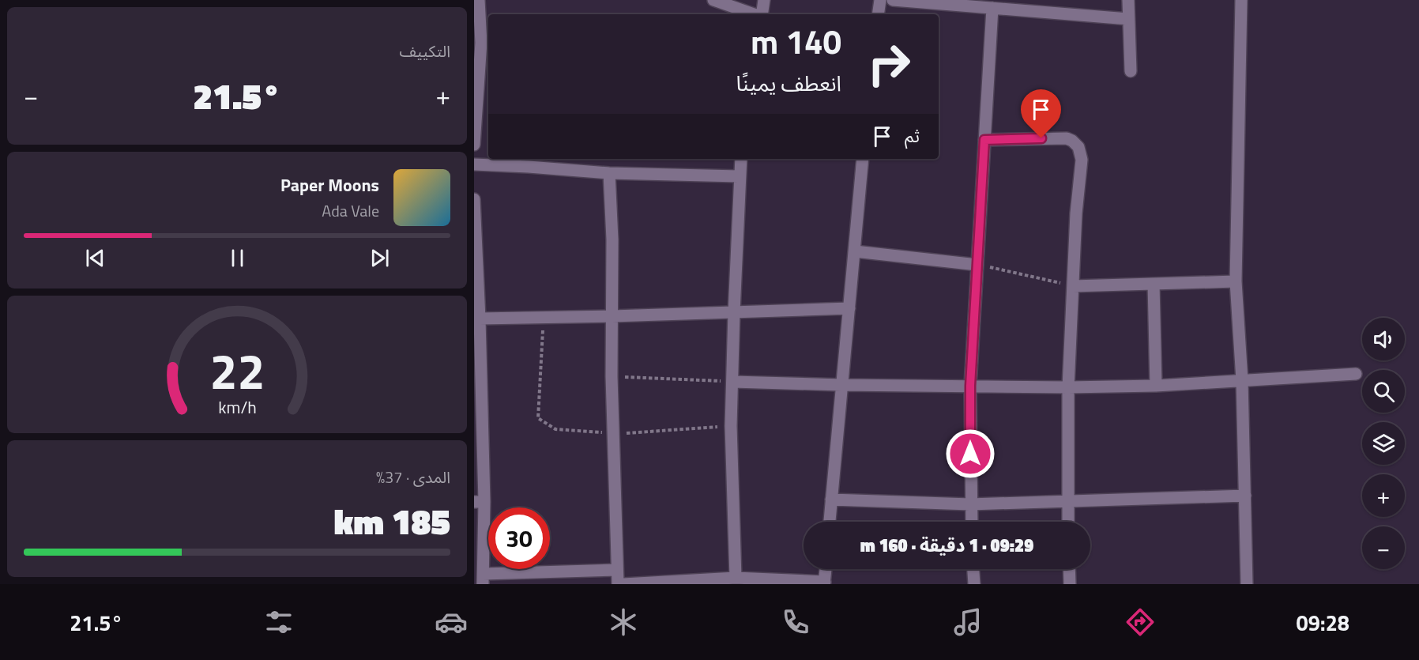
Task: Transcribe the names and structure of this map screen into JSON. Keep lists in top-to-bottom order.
{
  "page": {
    "tile": [
      "التكييف",
      ["المدى · 37%", "185 km"]
    ],
    "turn": ["140 m", "انعطف يمينًا"],
    "heat": ["−", "21.5°", "+"],
    "then": "ثم",
    "song": ["Paper Moons", "Ada Vale"],
    "map_buttons": ["+", "−"],
    "limit": "30",
    "trip": "09:29 · 1 دقيقة · 160 m",
    "tabs": ["09:28", "21.5°"],
    "gauge": ["22", "km/h"]
  }
}
